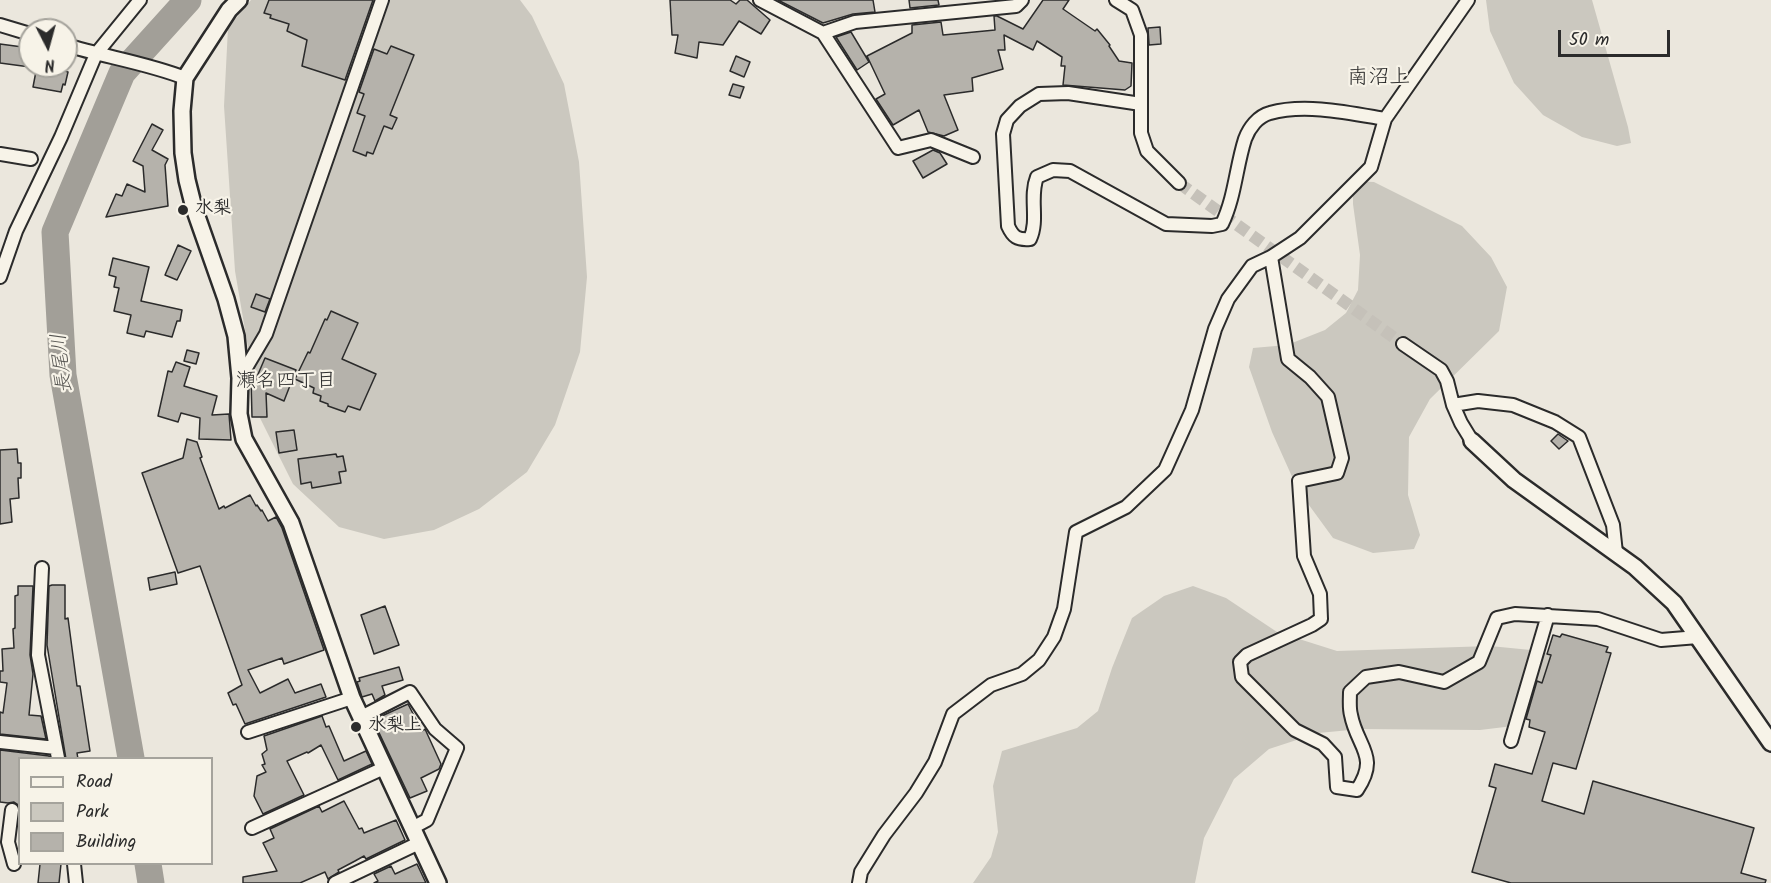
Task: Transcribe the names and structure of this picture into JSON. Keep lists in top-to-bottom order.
{
  "districts": ["南沼上", "瀬名四丁目"],
  "water": ["長尾川"],
  "places": ["水梨", "水梨上"],
  "legend": ["Road", "Park", "Building"],
  "scale_bar": "50 m",
  "north": "bottom"
}
